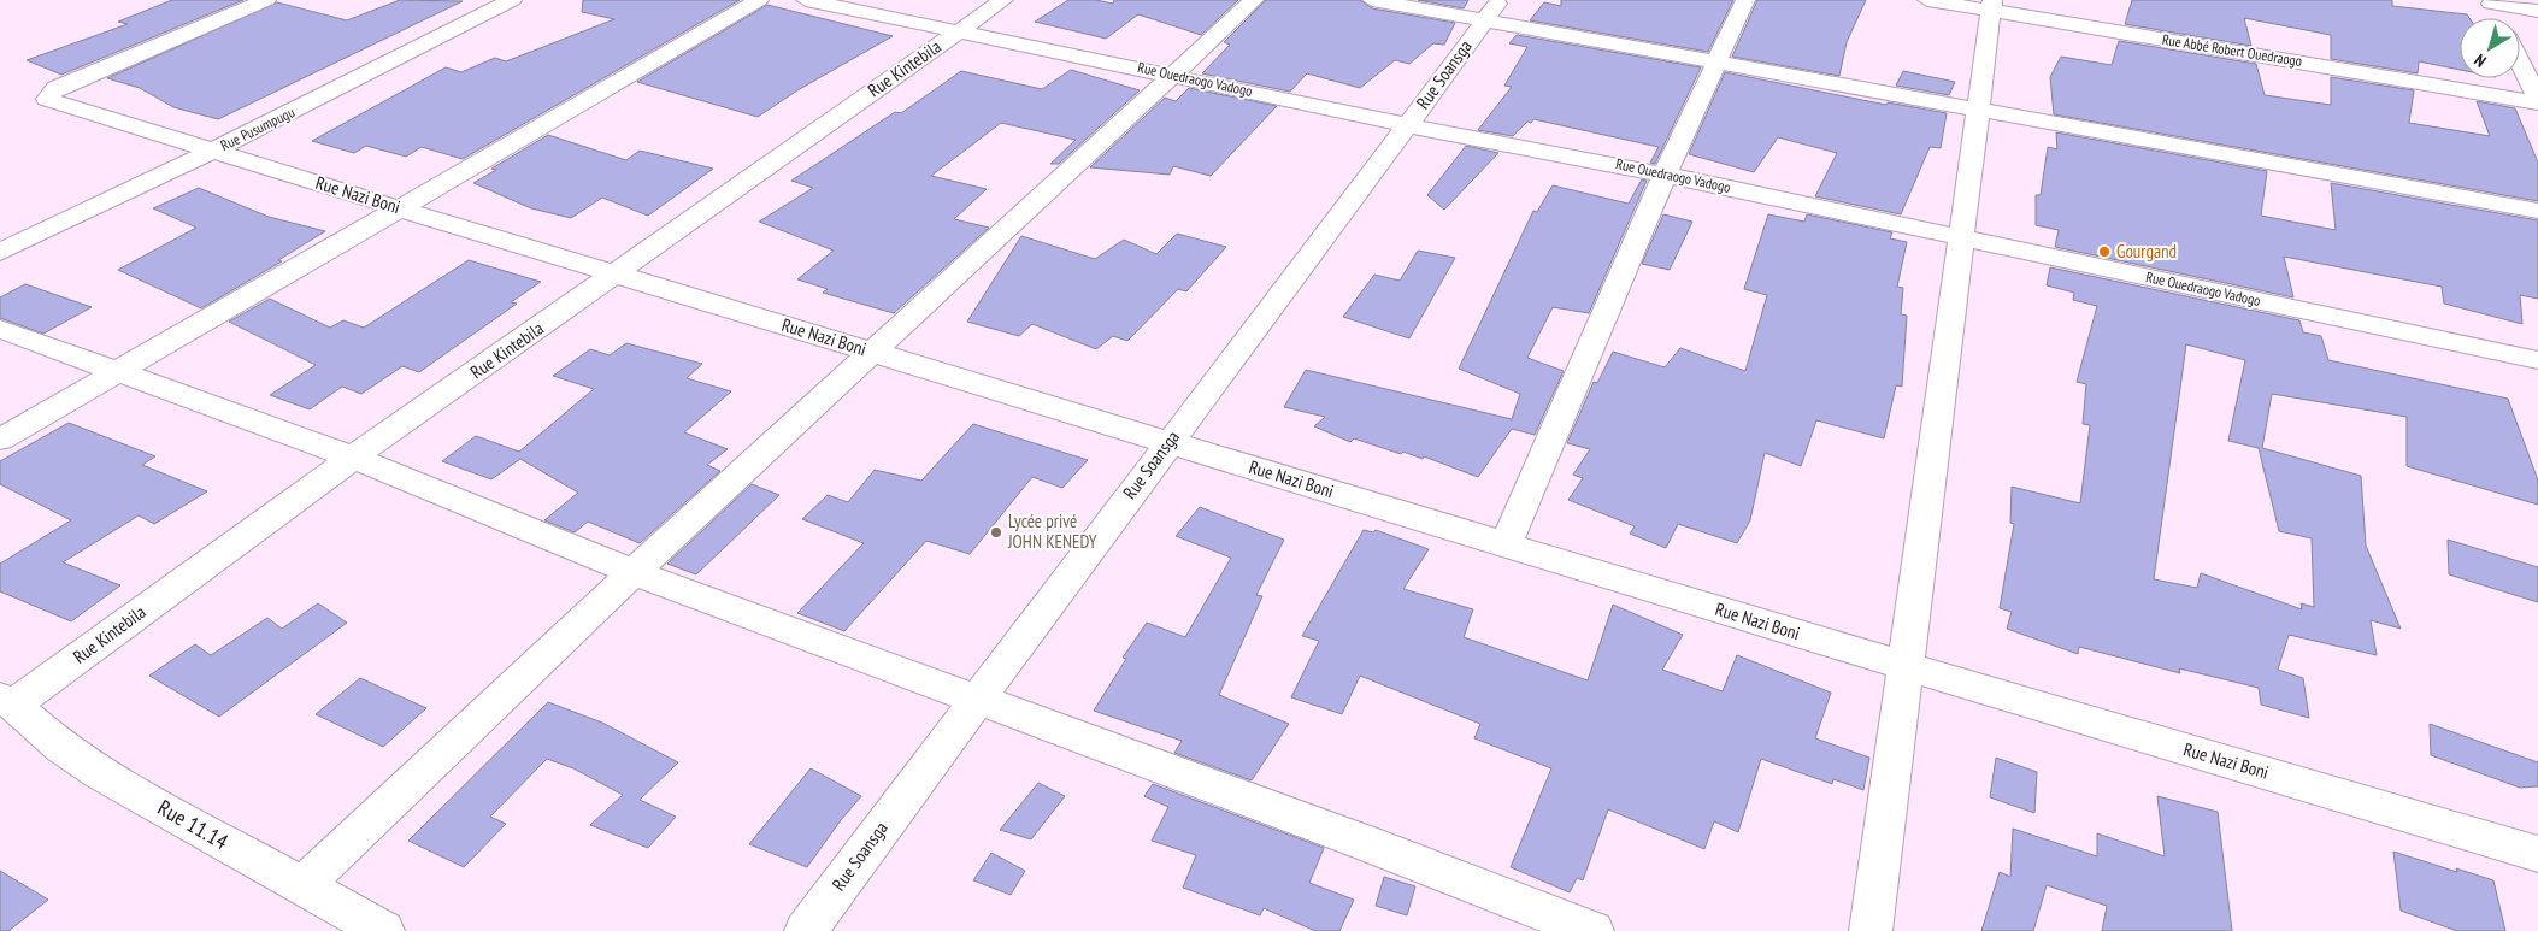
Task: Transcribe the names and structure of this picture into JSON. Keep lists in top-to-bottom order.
{
  "streets": {
    "street": [
      "Rue Abbé Robert Ouedraogo",
      "Rue Kintebila",
      "Rue Soansga",
      "Rue Ouedraogo Vadogo",
      "Rue Pusumpugu",
      "Rue Nazi Boni",
      "Rue 11.14"
    ]
  },
  "crossings": [
    ["Rue Kintebila", "Rue Ouedraogo Vadogo"],
    ["Rue Kintebila", "Rue Nazi Boni"],
    ["Rue Kintebila", "Rue 11.14"],
    ["Rue Soansga", "Rue Ouedraogo Vadogo"],
    ["Rue Soansga", "Rue Nazi Boni"],
    ["Rue Pusumpugu", "Rue Nazi Boni"]
  ],
  "places": ["Gourgand", "Lycée privé JOHN KENEDY"],
  "north": "bottom left"
}
